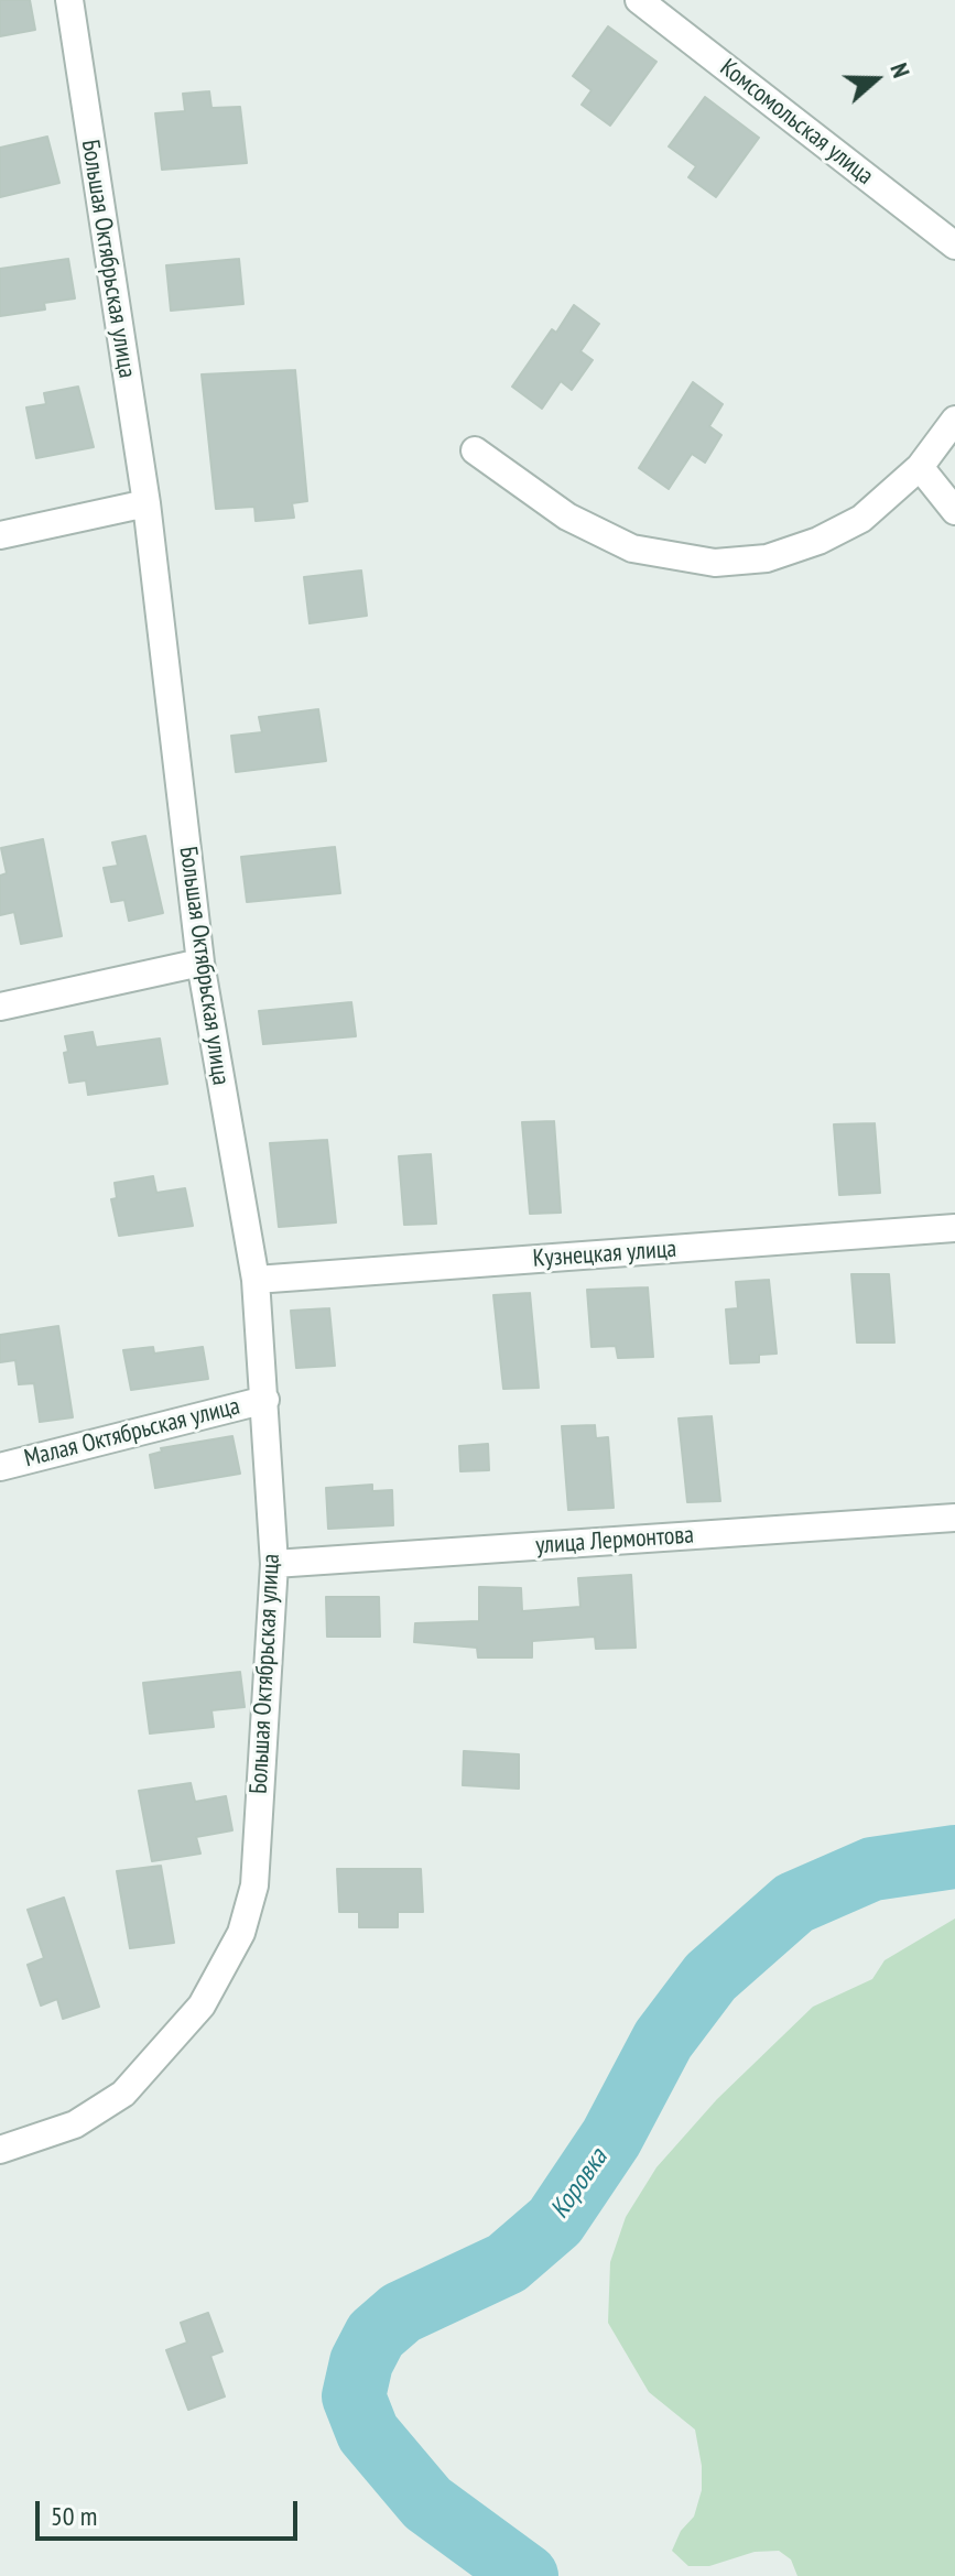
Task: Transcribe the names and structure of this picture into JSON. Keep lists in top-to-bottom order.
{
  "streets": {
    "street": [
      "Комсомольская улица",
      "Большая Октябрьская улица",
      "Кузнецкая улица",
      "Малая Октябрьская улица",
      "улица Лермонтова"
    ]
  },
  "crossings": [
    ["Большая Октябрьская улица", "Кузнецкая улица"],
    ["Большая Октябрьская улица", "Малая Октябрьская улица"],
    ["Большая Октябрьская улица", "улица Лермонтова"]
  ],
  "water": ["Коровка"],
  "scale_bar": "50 m",
  "north": "right"
}
